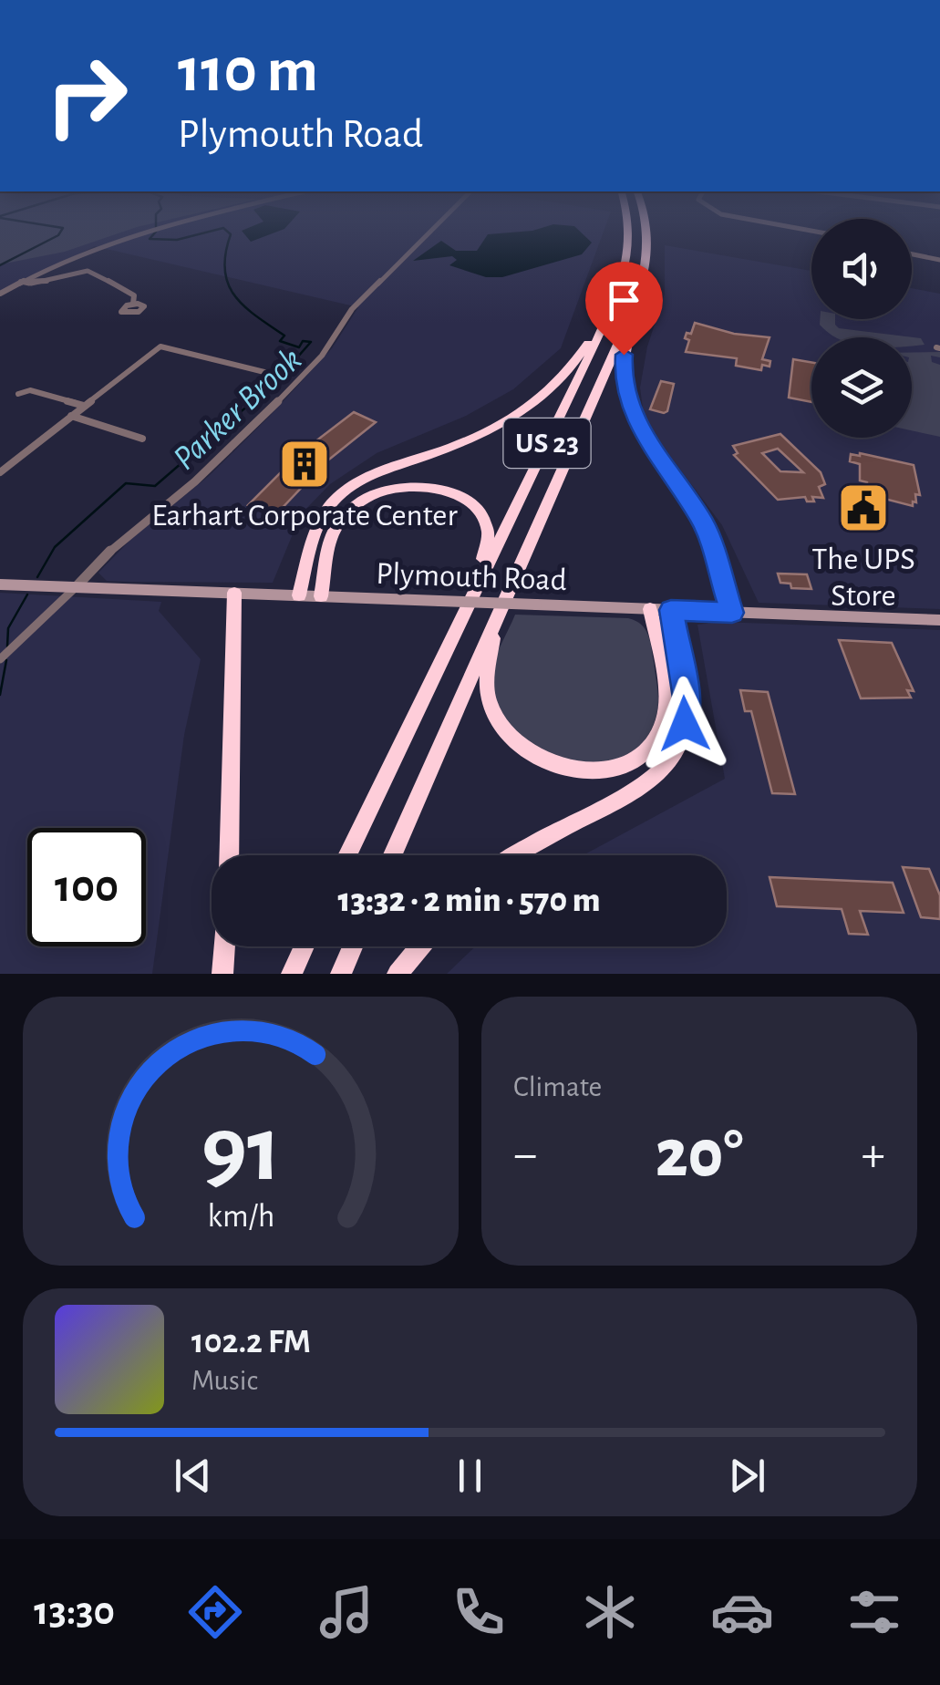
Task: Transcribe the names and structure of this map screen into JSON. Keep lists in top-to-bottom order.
{
  "streets": {
    "highway": ["US 23"],
    "main road": ["Plymouth Road"]
  },
  "water": ["Parker Brook"],
  "places": {
    "building": ["Earhart Corporate Center"],
    "public building": ["The UPS Store"]
  },
  "page": {
    "turn": ["110 m", "Plymouth Road"],
    "limit": "100",
    "trip": "13:32 · 2 min · 570 m",
    "tile": "Climate",
    "heat": ["−", "20°", "+"],
    "song": ["102.2 FM", "Music"],
    "tabs": "13:30",
    "gauge": ["91", "km/h"]
  }
}
